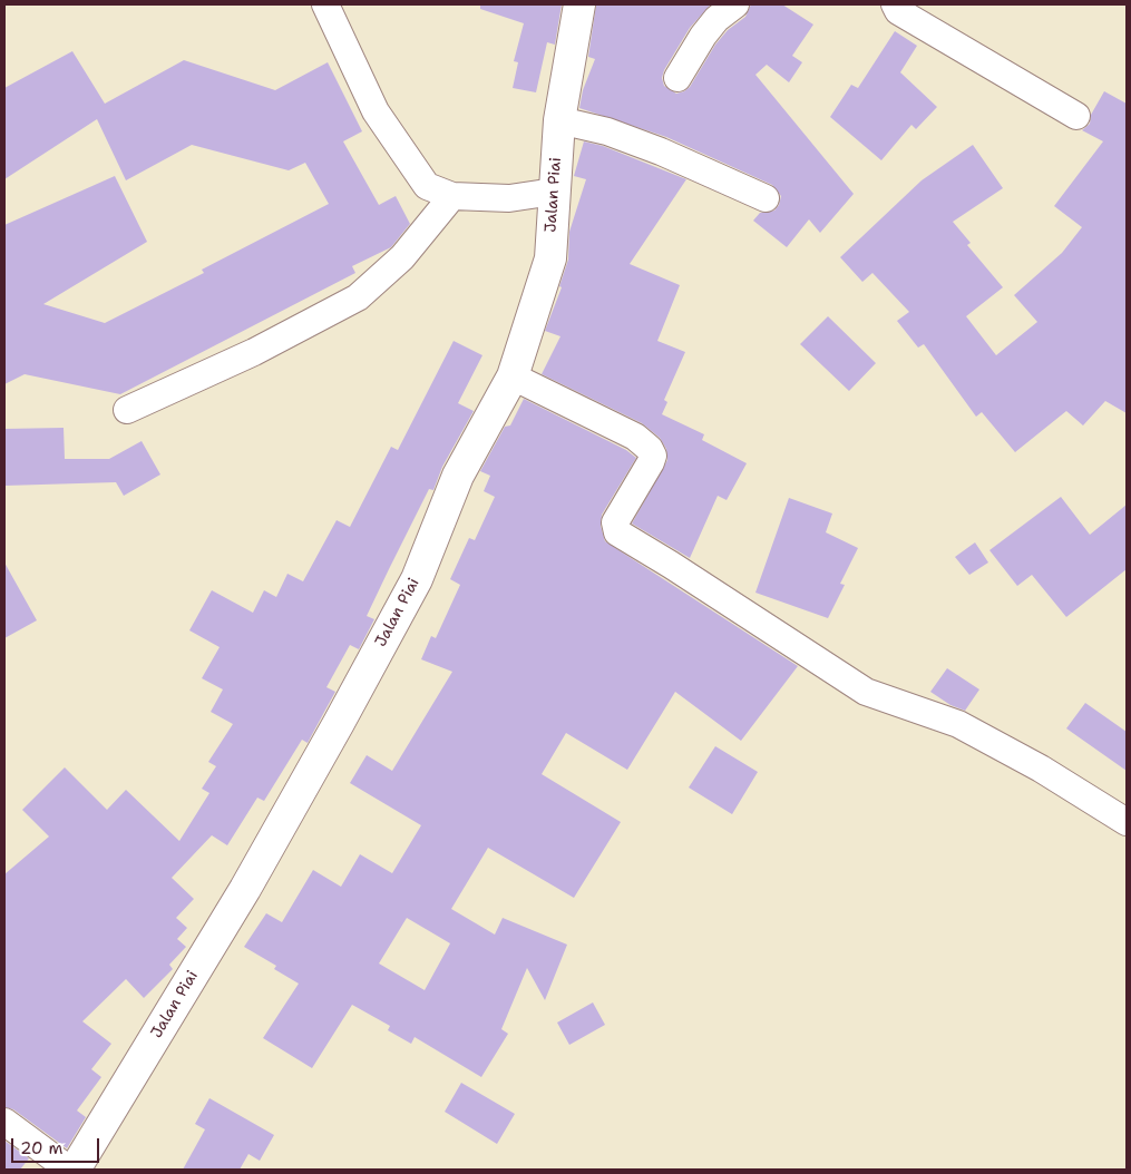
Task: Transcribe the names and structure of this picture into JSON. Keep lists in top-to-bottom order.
{
  "streets": {
    "street": ["Jalan Piai"]
  },
  "scale_bar": "20 m"
}
